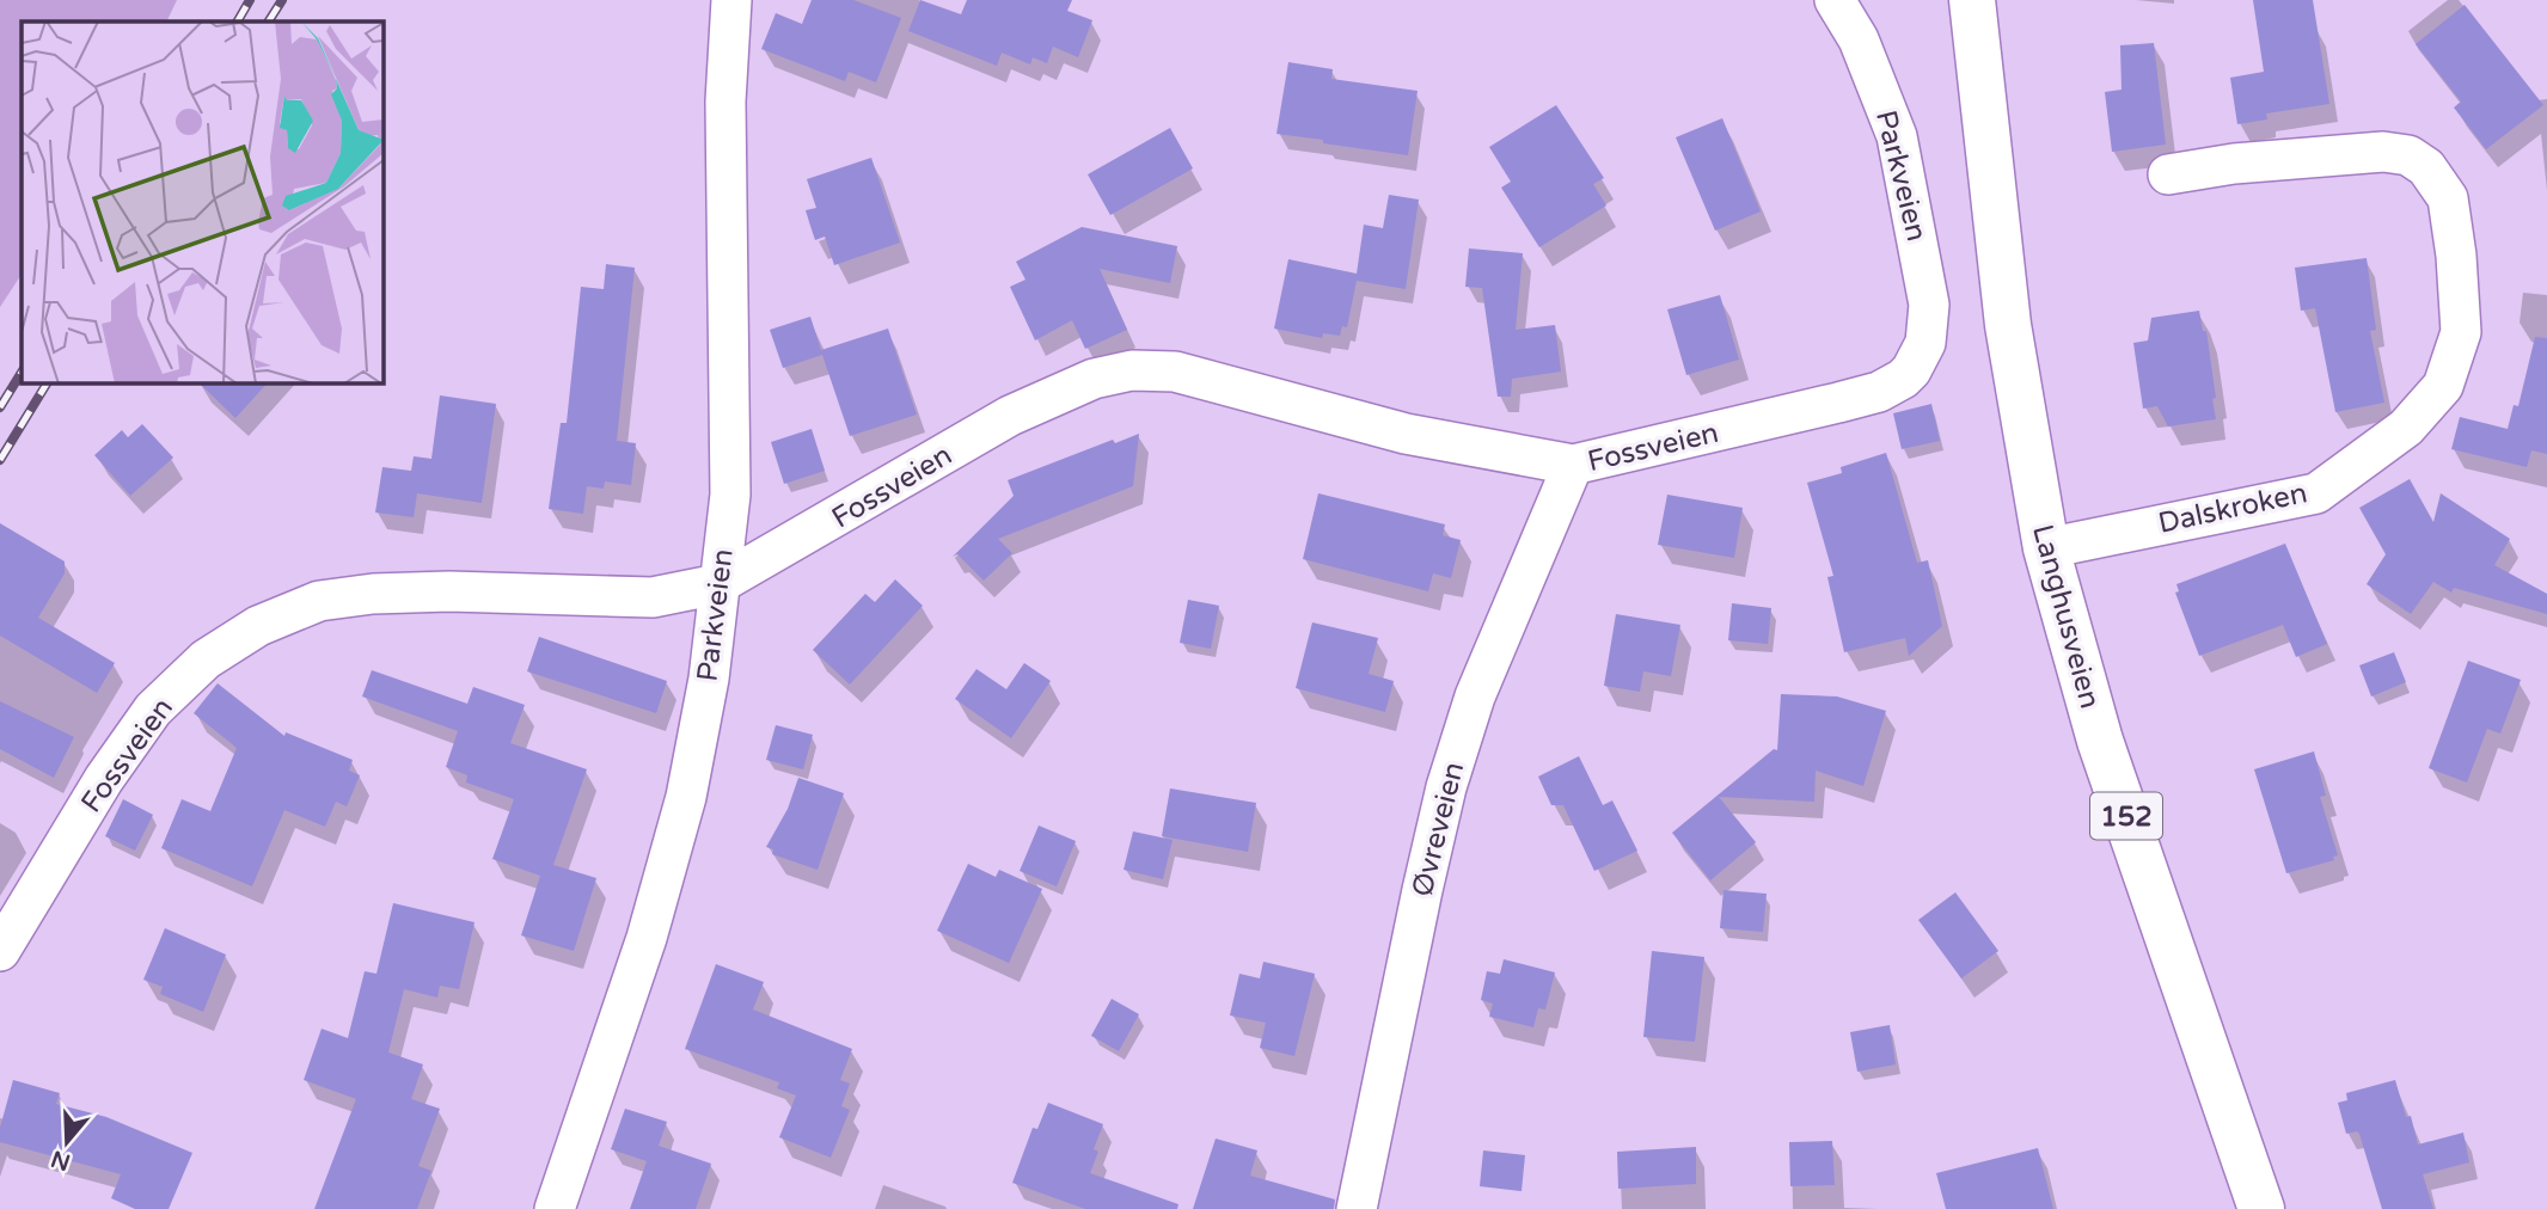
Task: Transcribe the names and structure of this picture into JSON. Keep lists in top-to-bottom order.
{
  "streets": {
    "main road": ["Langhusveien", "152"],
    "street": [
      "Parkveien",
      "Fossveien",
      "Dalskroken",
      "Øvreveien"
    ]
  },
  "crossings": [
    ["Parkveien", "Fossveien"],
    ["Fossveien", "Øvreveien"],
    ["Dalskroken", "Langhusveien"]
  ],
  "north": "bottom"
}
